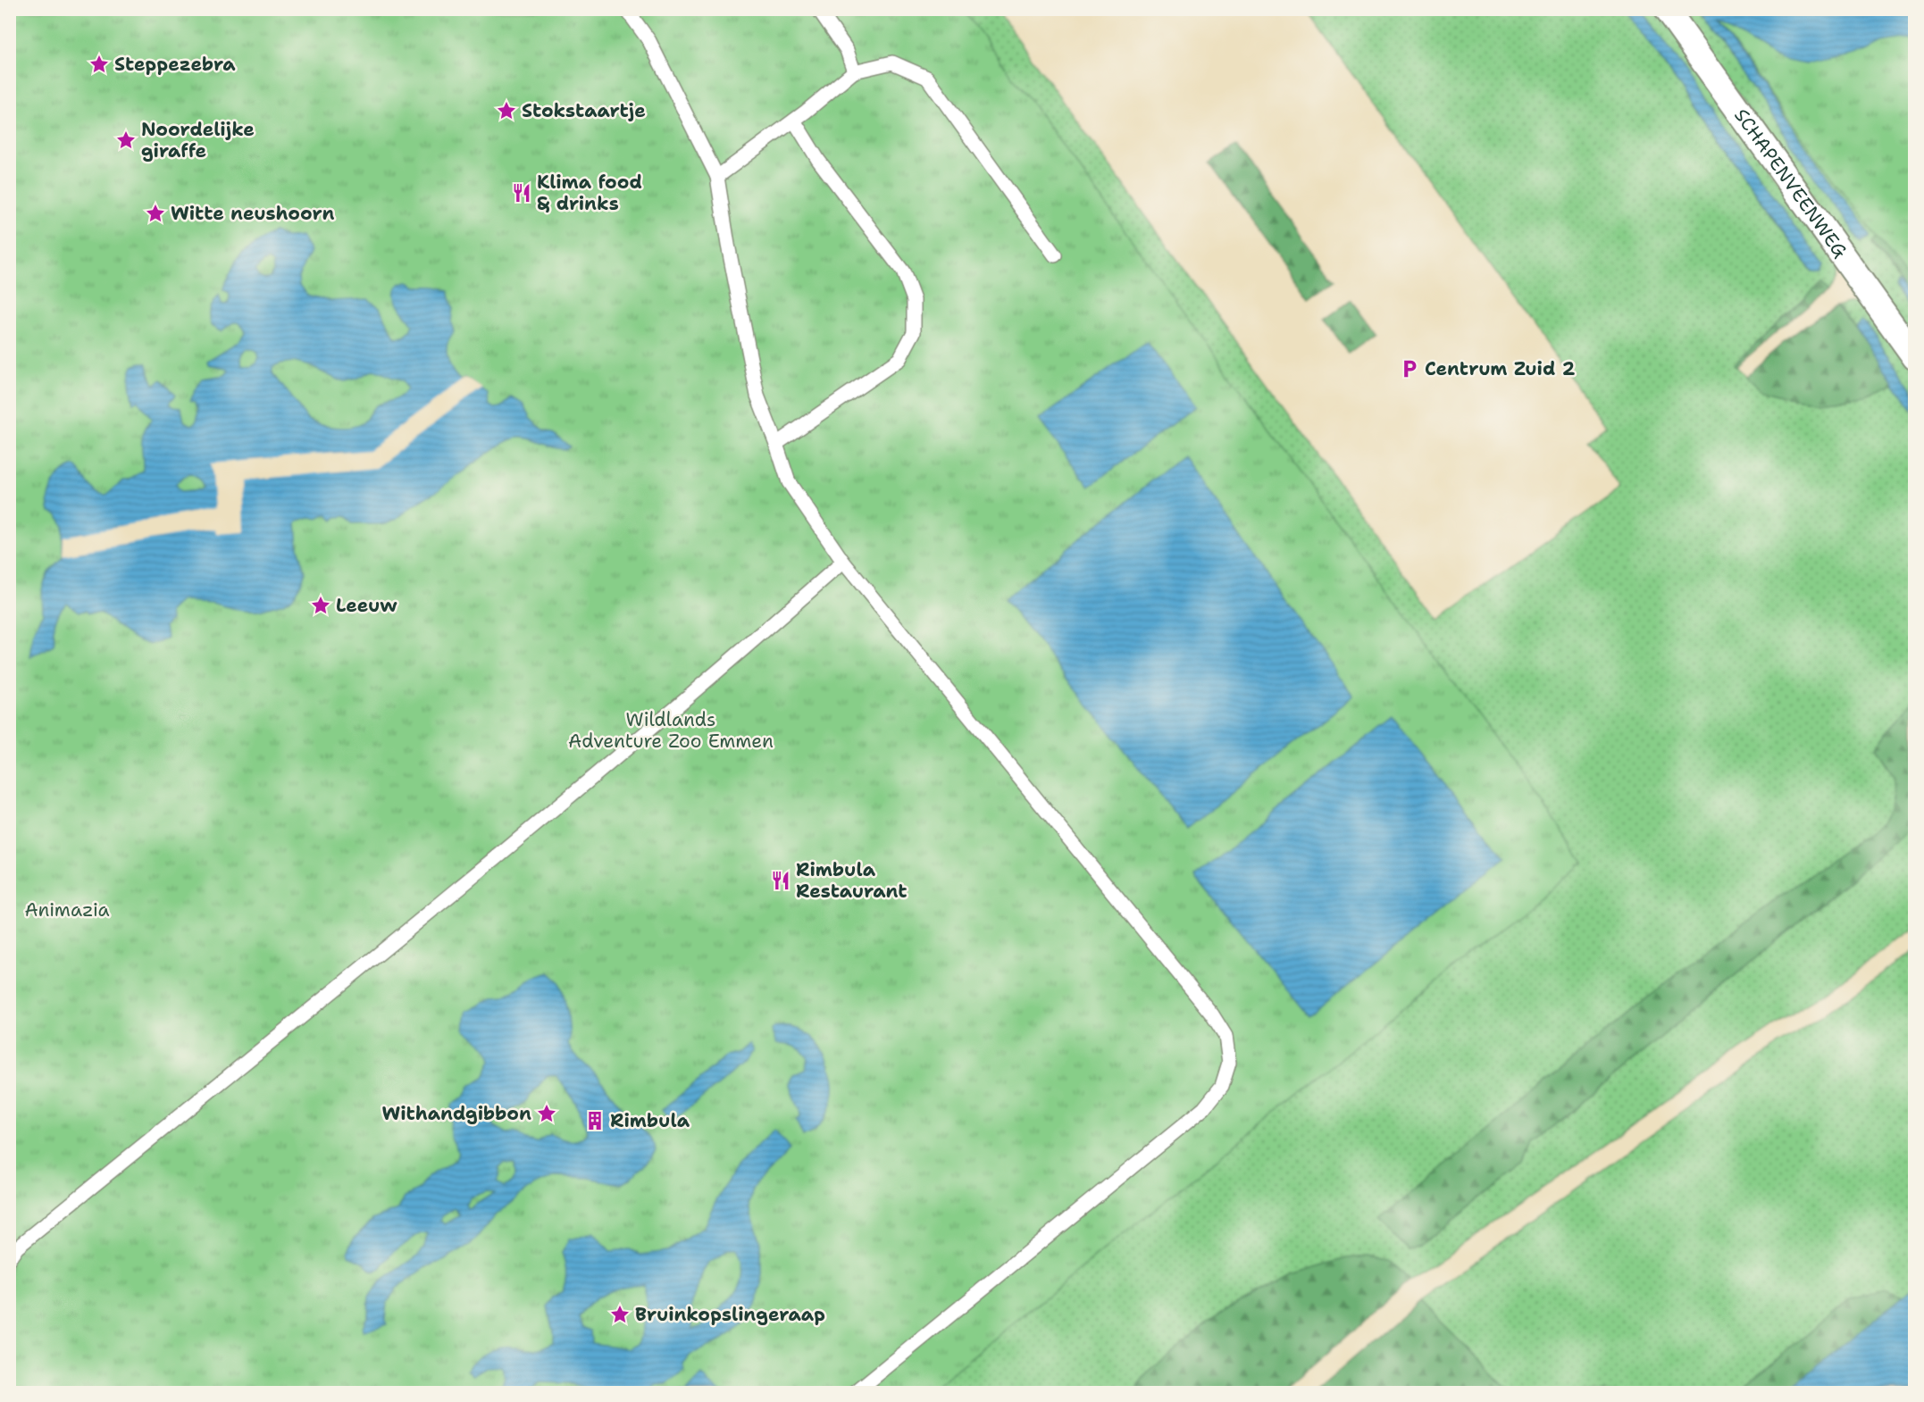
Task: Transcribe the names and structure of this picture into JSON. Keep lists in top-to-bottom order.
{
  "streets": {
    "street": ["SCHAPENVEENWEG"]
  },
  "parks": ["Wildlands Adventure Zoo Emmen", "Animazia"],
  "places": {
    "place": [
      "Steppezebra",
      "Stokstaartje",
      "Noordelijke giraffe",
      "Witte neushoorn",
      "Leeuw",
      "Withandgibbon",
      "Bruinkopslingeraap"
    ],
    "restaurant": ["Klima food & drinks", "Rimbula Restaurant"],
    "parking": ["Centrum Zuid 2"],
    "building": ["Rimbula"]
  }
}
